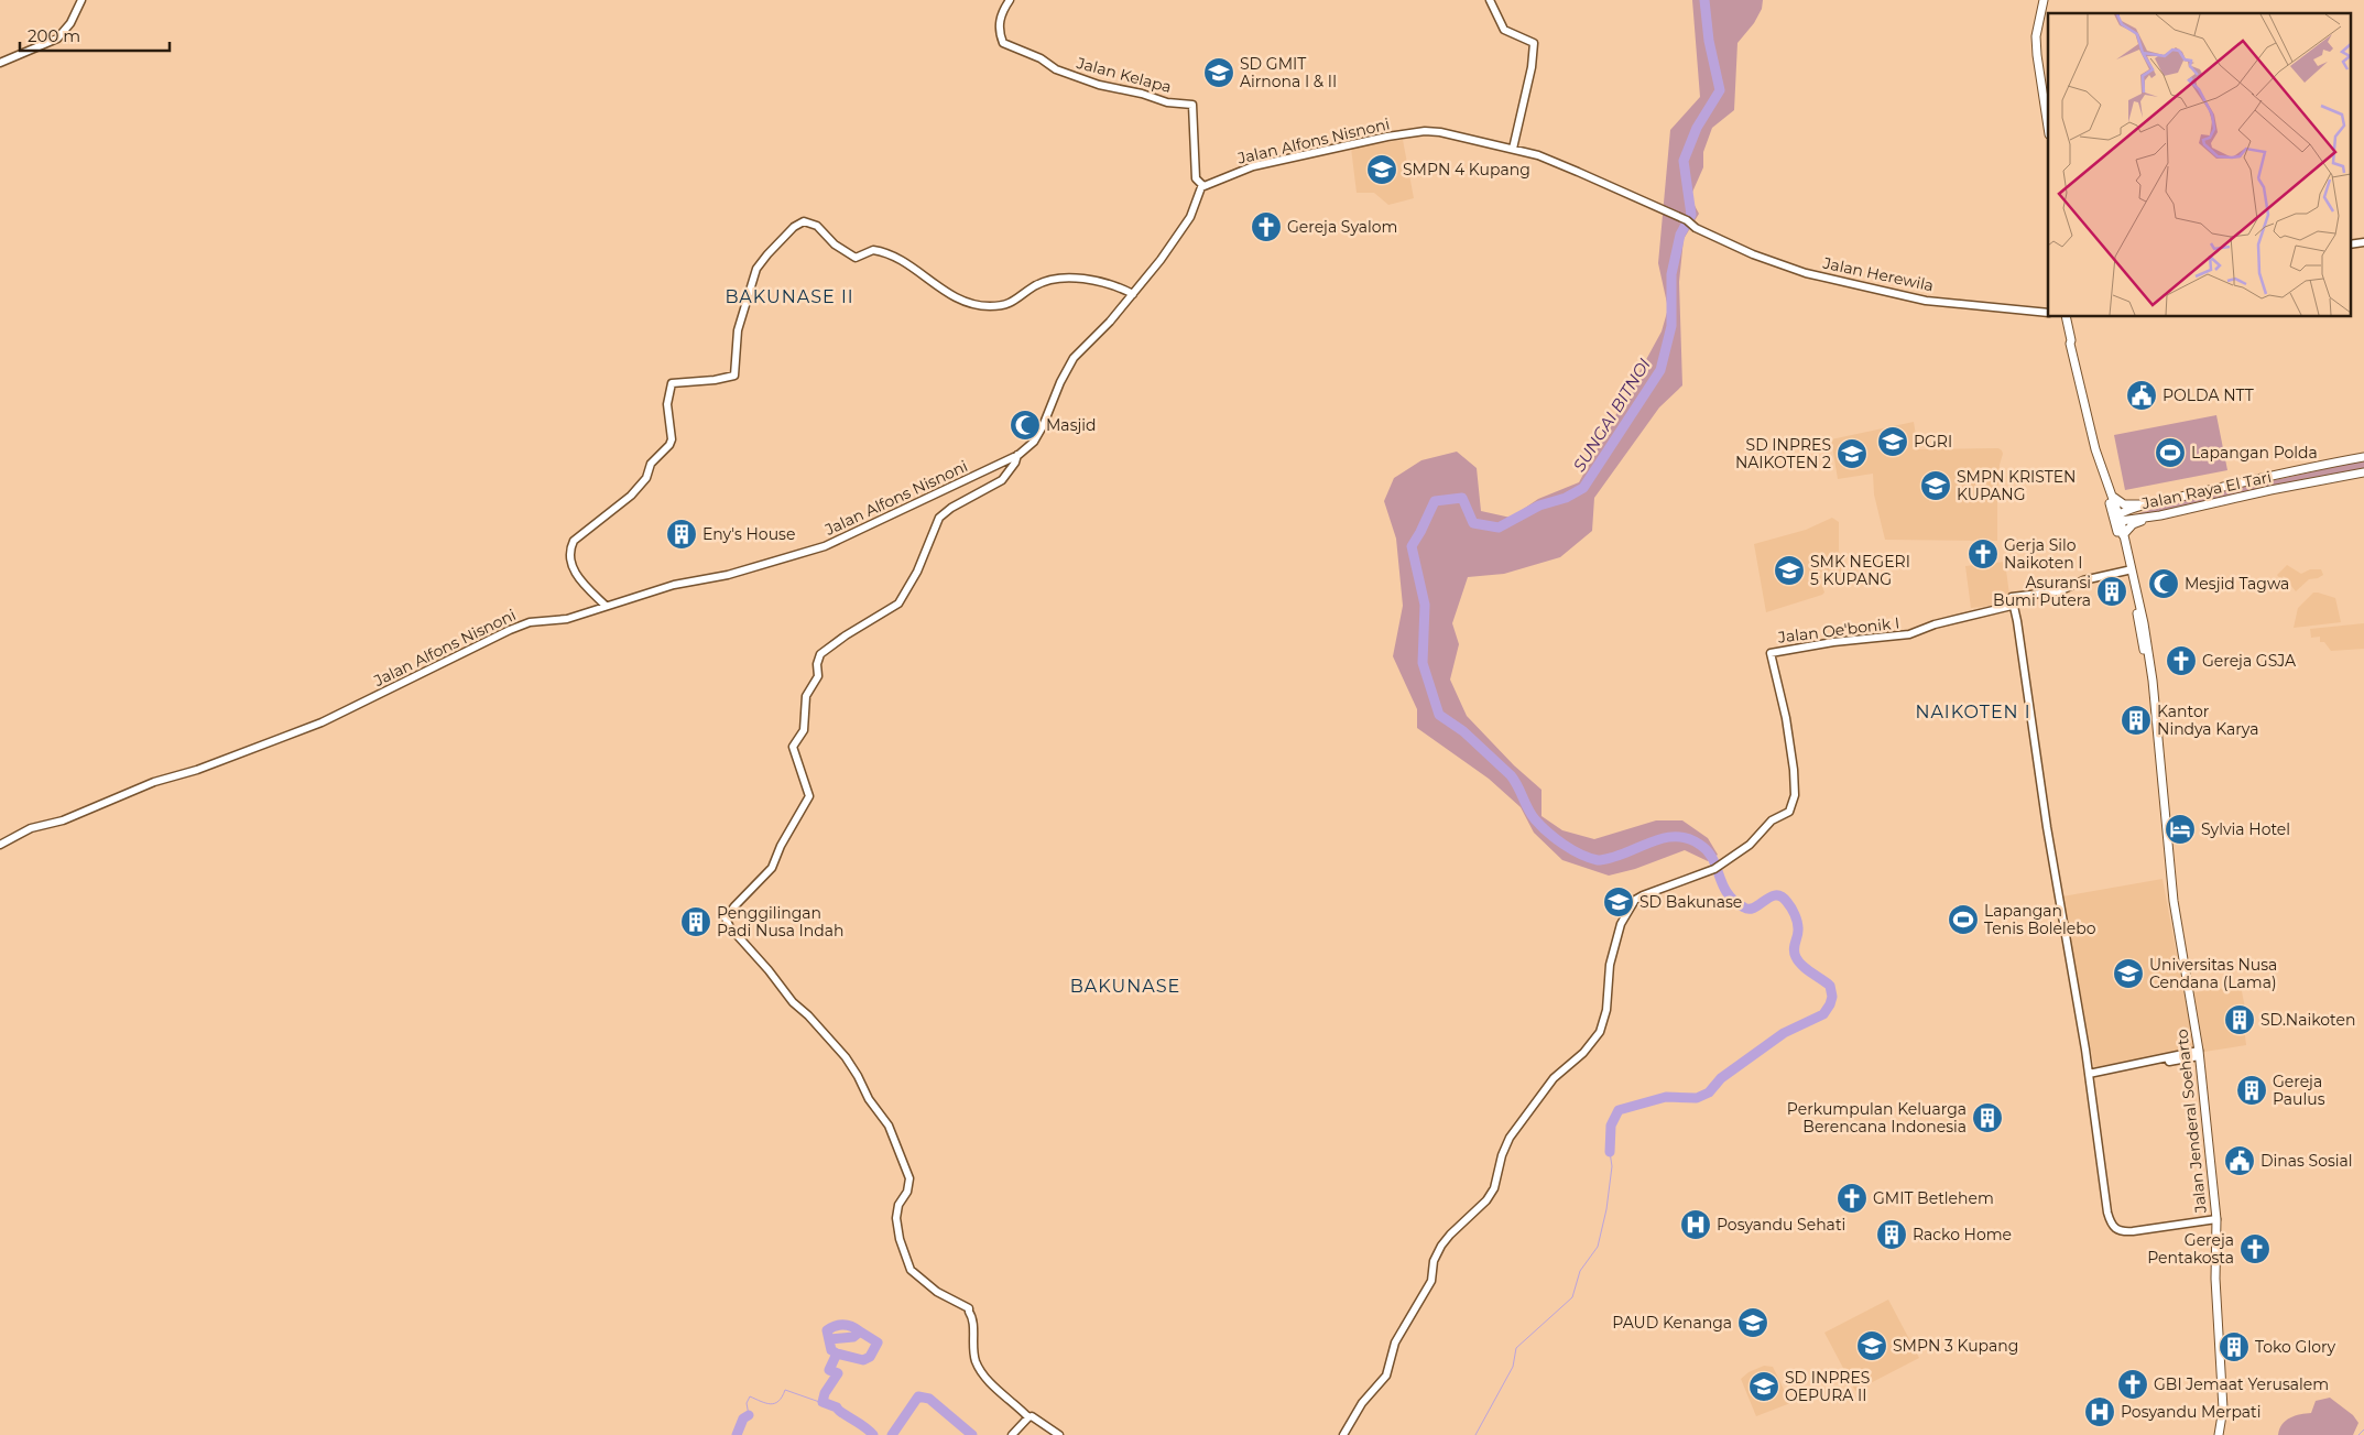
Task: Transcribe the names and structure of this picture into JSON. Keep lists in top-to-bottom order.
{
  "streets": {
    "main road": ["Jalan Raya El Tari", "Jalan Jenderal Soeharto"],
    "street": [
      "Jalan Kelapa",
      "Jalan Alfons Nisnoni",
      "Jalan Herewila",
      "Jalan Oe'bonik I"
    ]
  },
  "crossings": [
    ["Jalan Kelapa", "Jalan Alfons Nisnoni"],
    ["Jalan Alfons Nisnoni", "Jalan Herewila"],
    ["Jalan Raya El Tari", "Jalan Jenderal Soeharto"]
  ],
  "districts": ["BAKUNASE II", "NAIKOTEN I", "BAKUNASE"],
  "water": ["SUNGAI BITNOI"],
  "places": {
    "school or university": [
      "SD GMIT Airnona I & II",
      "SMPN 4 Kupang",
      "PGRI",
      "SD INPRES NAIKOTEN 2",
      "SMPN KRISTEN KUPANG",
      "SMK NEGERI 5 KUPANG",
      "SD Bakunase",
      "Universitas Nusa Cendana (Lama)",
      "PAUD Kenanga",
      "SMPN 3 Kupang",
      "SD INPRES OEPURA II"
    ],
    "church": [
      "Gereja Syalom",
      "Gerja Silo Naikoten I",
      "Gereja GSJA",
      "GMIT Betlehem",
      "Gereja Pentakosta",
      "GBI Jemaat Yerusalem"
    ],
    "public building": ["POLDA NTT", "Dinas Sosial"],
    "mosque": ["Masjid", "Mesjid Tagwa"],
    "sports": ["Lapangan Polda", "Lapangan Tenis Bolelebo"],
    "building": [
      "Eny's House",
      "Asuransi Bumi Putera",
      "Kantor Nindya Karya",
      "Penggilingan Padi Nusa Indah",
      "SD.Naikoten",
      "Gereja Paulus",
      "Perkumpulan Keluarga Berencana Indonesia",
      "Racko Home",
      "Toko Glory"
    ],
    "hotel": ["Sylvia Hotel"],
    "hospital": ["Posyandu Sehati", "Posyandu Merpati"]
  },
  "scale_bar": "200 m"
}
